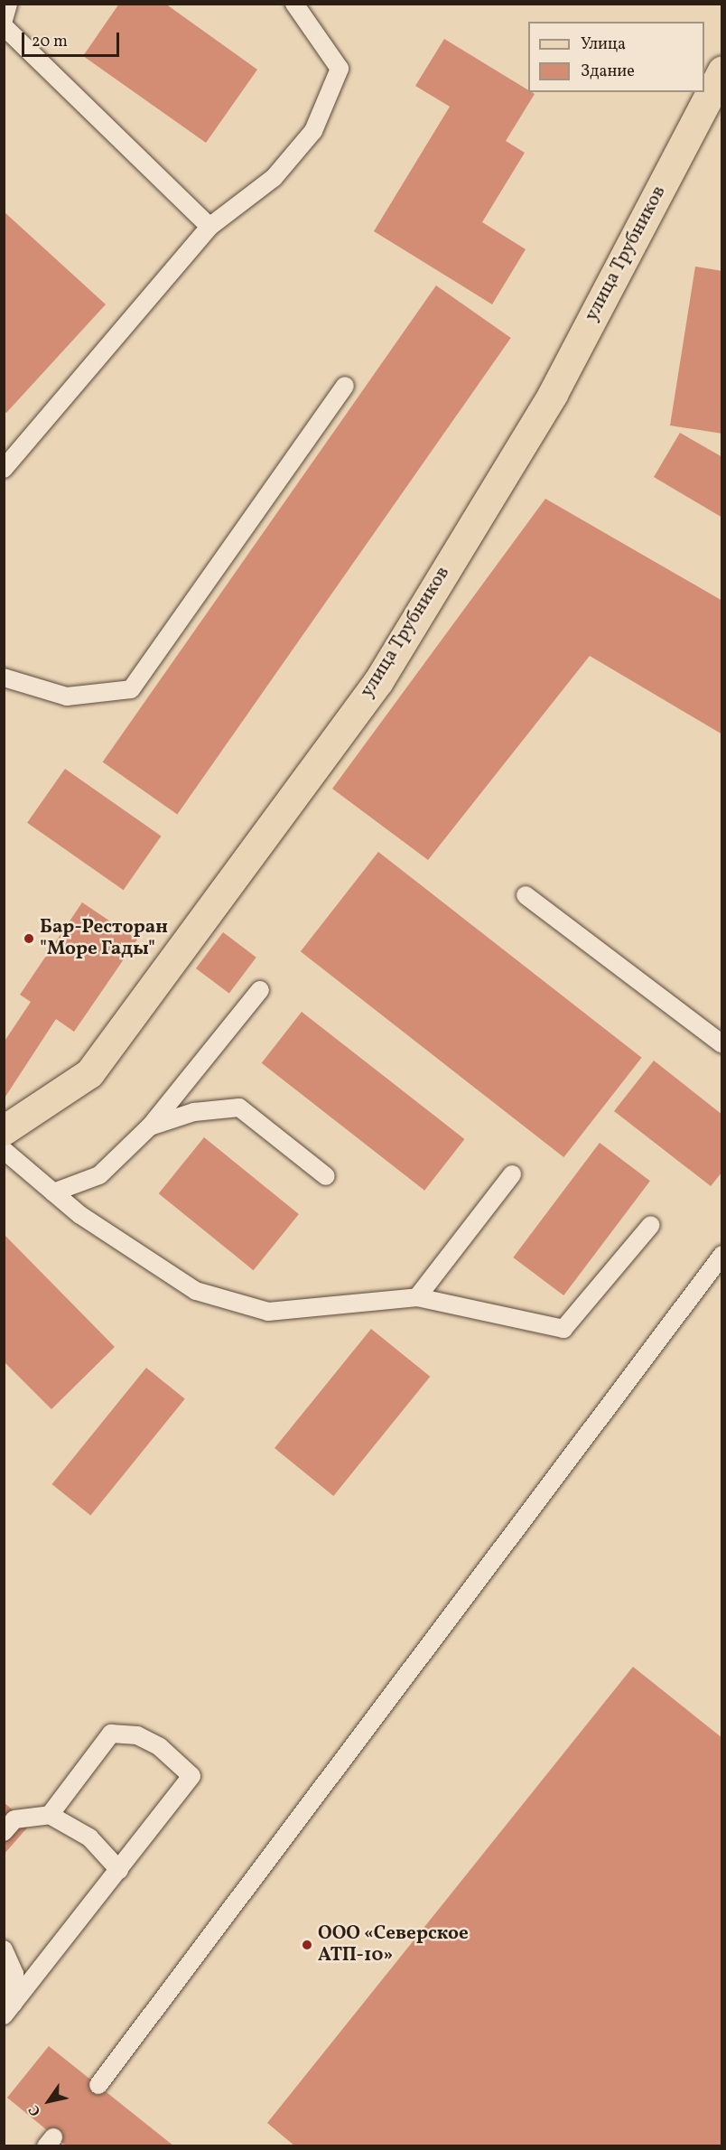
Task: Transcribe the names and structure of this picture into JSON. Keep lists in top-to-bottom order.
{
  "streets": {
    "main road": ["улица Трубников"]
  },
  "places": ["Бар-Ресторан \"Море Гады\"", "ООО «Северское АТП-10»"],
  "legend": ["Улица", "Здание"],
  "scale_bar": "20 m",
  "north": "bottom left"
}
